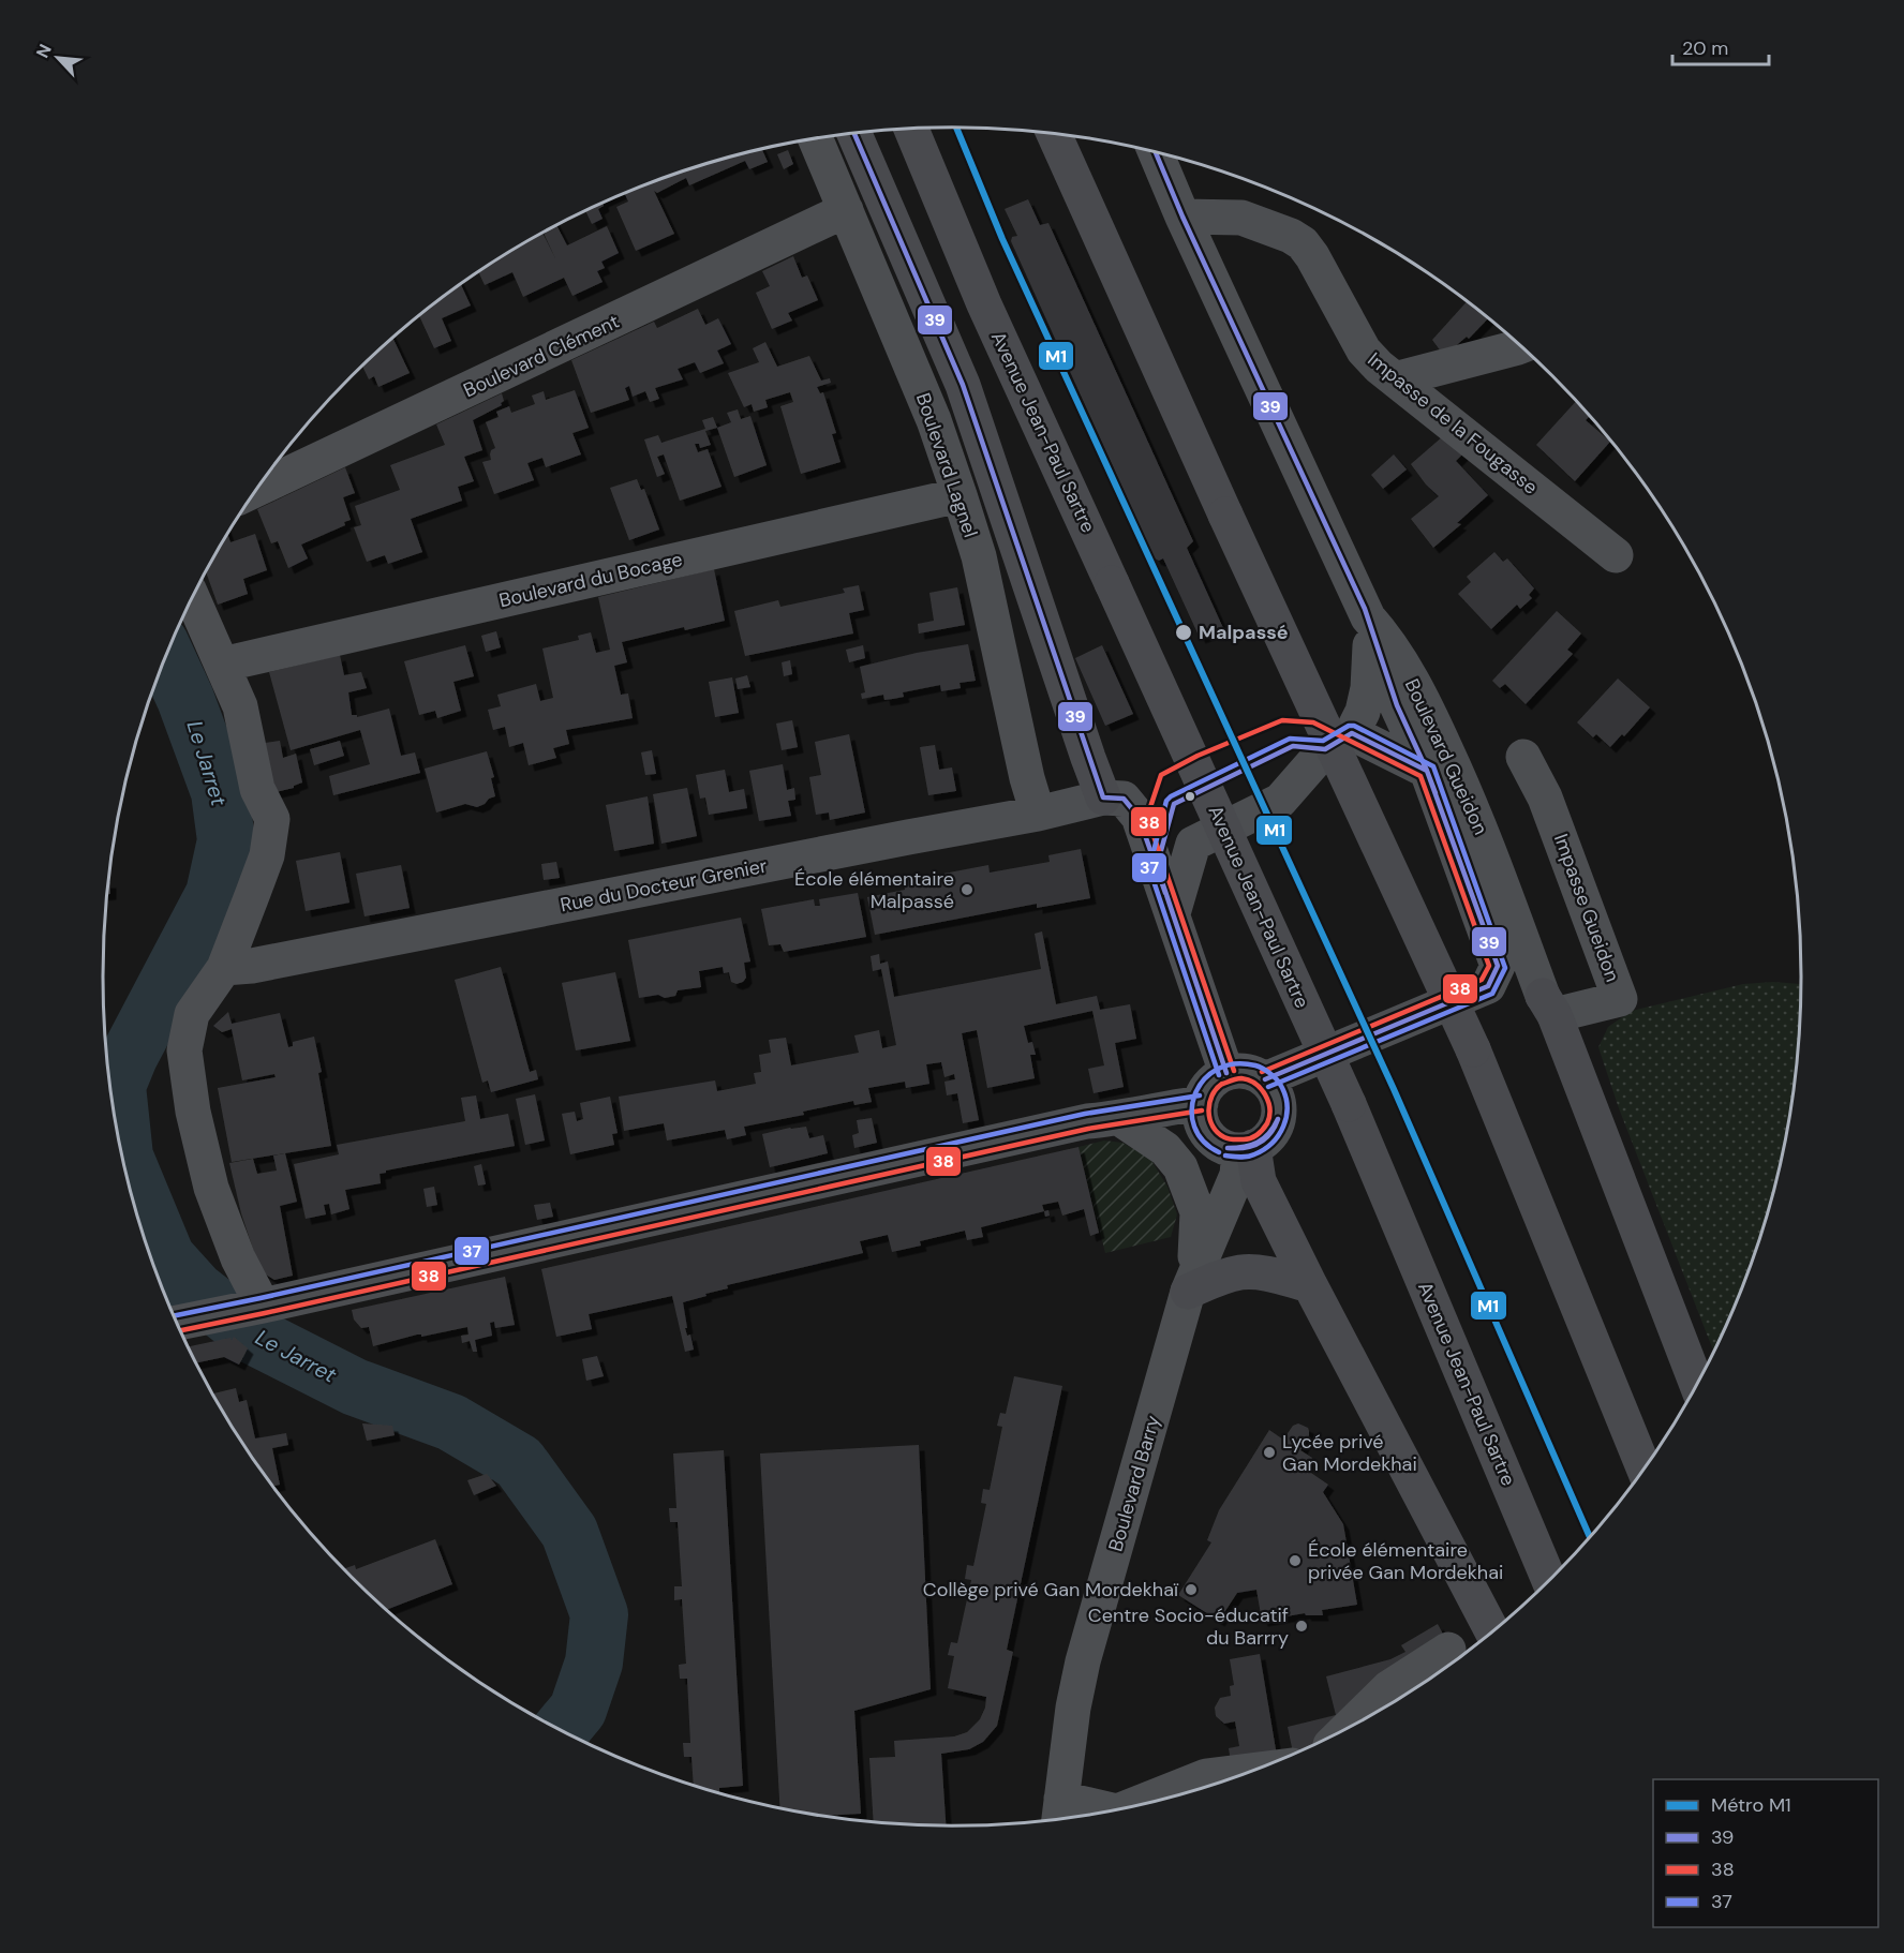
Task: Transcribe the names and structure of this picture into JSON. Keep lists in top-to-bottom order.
{
  "streets": {
    "highway": ["Avenue Jean-Paul Sartre"],
    "street": [
      "Boulevard Clément",
      "Impasse de la Fougasse",
      "Boulevard Lagnel",
      "Boulevard du Bocage",
      "Boulevard Gueidon",
      "Rue du Docteur Grenier",
      "Impasse Gueidon",
      "Boulevard Barry"
    ]
  },
  "crossings": [
    ["Boulevard Clément", "Boulevard Lagnel"],
    ["Impasse de la Fougasse", "Boulevard Gueidon"],
    ["Boulevard Lagnel", "Boulevard du Bocage"],
    ["Boulevard Lagnel", "Rue du Docteur Grenier"],
    ["Boulevard Gueidon", "Impasse Gueidon"]
  ],
  "water": ["Le Jarret"],
  "places": [
    "Malpassé",
    "École élémentaire Malpassé",
    "Lycée privé Gan Mordekhai",
    "École élémentaire privée Gan Mordekhai",
    "Collège privé Gan Mordekhaï",
    "Centre Socio-éducatif du Barrry"
  ],
  "lines": [
    "metro line M1",
    "transit line 39",
    "transit line 38",
    "transit line 37"
  ],
  "legend": [
    "Métro M1",
    "39",
    "38",
    "37"
  ],
  "scale_bar": "20 m",
  "north": "top left"
}
